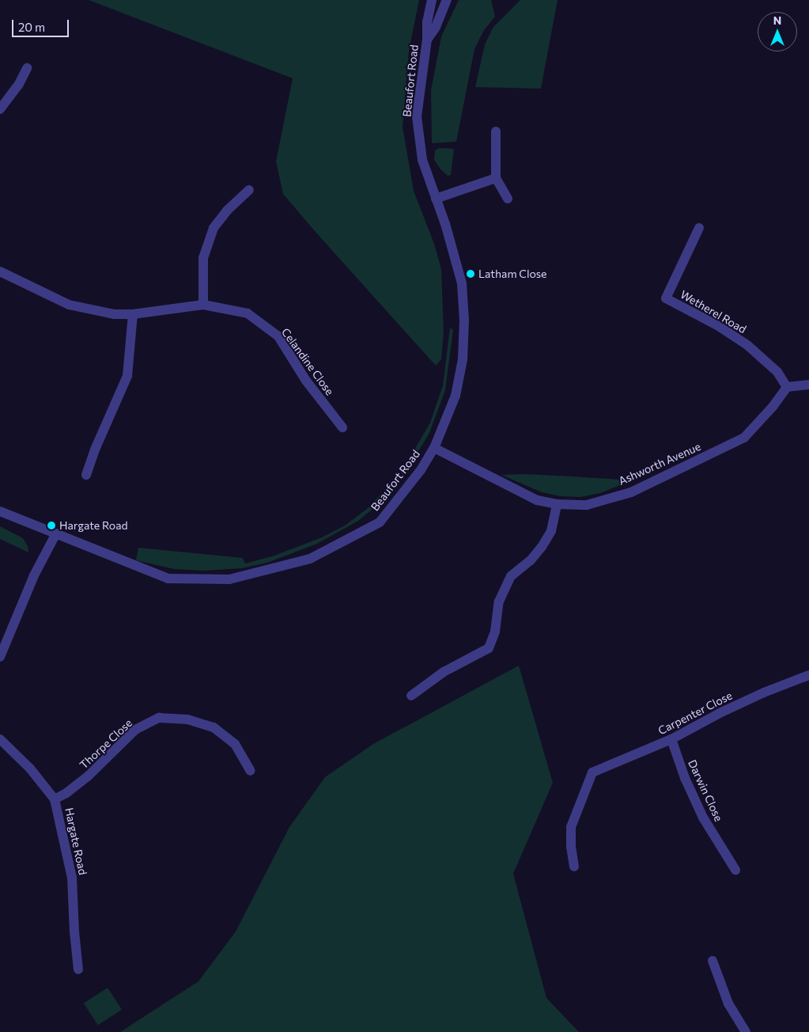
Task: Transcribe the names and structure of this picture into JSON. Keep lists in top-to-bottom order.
{
  "streets": {
    "street": [
      "Beaufort Road",
      "Wetherel Road",
      "Celandine Close",
      "Ashworth Avenue",
      "Carpenter Close",
      "Thorpe Close",
      "Darwin Close",
      "Hargate Road"
    ]
  },
  "crossings": [
    ["Beaufort Road", "Ashworth Avenue"],
    ["Wetherel Road", "Ashworth Avenue"],
    ["Carpenter Close", "Darwin Close"],
    ["Thorpe Close", "Hargate Road"]
  ],
  "places": ["Latham Close", "Hargate Road"],
  "scale_bar": "20 m",
  "north": "top"
}
